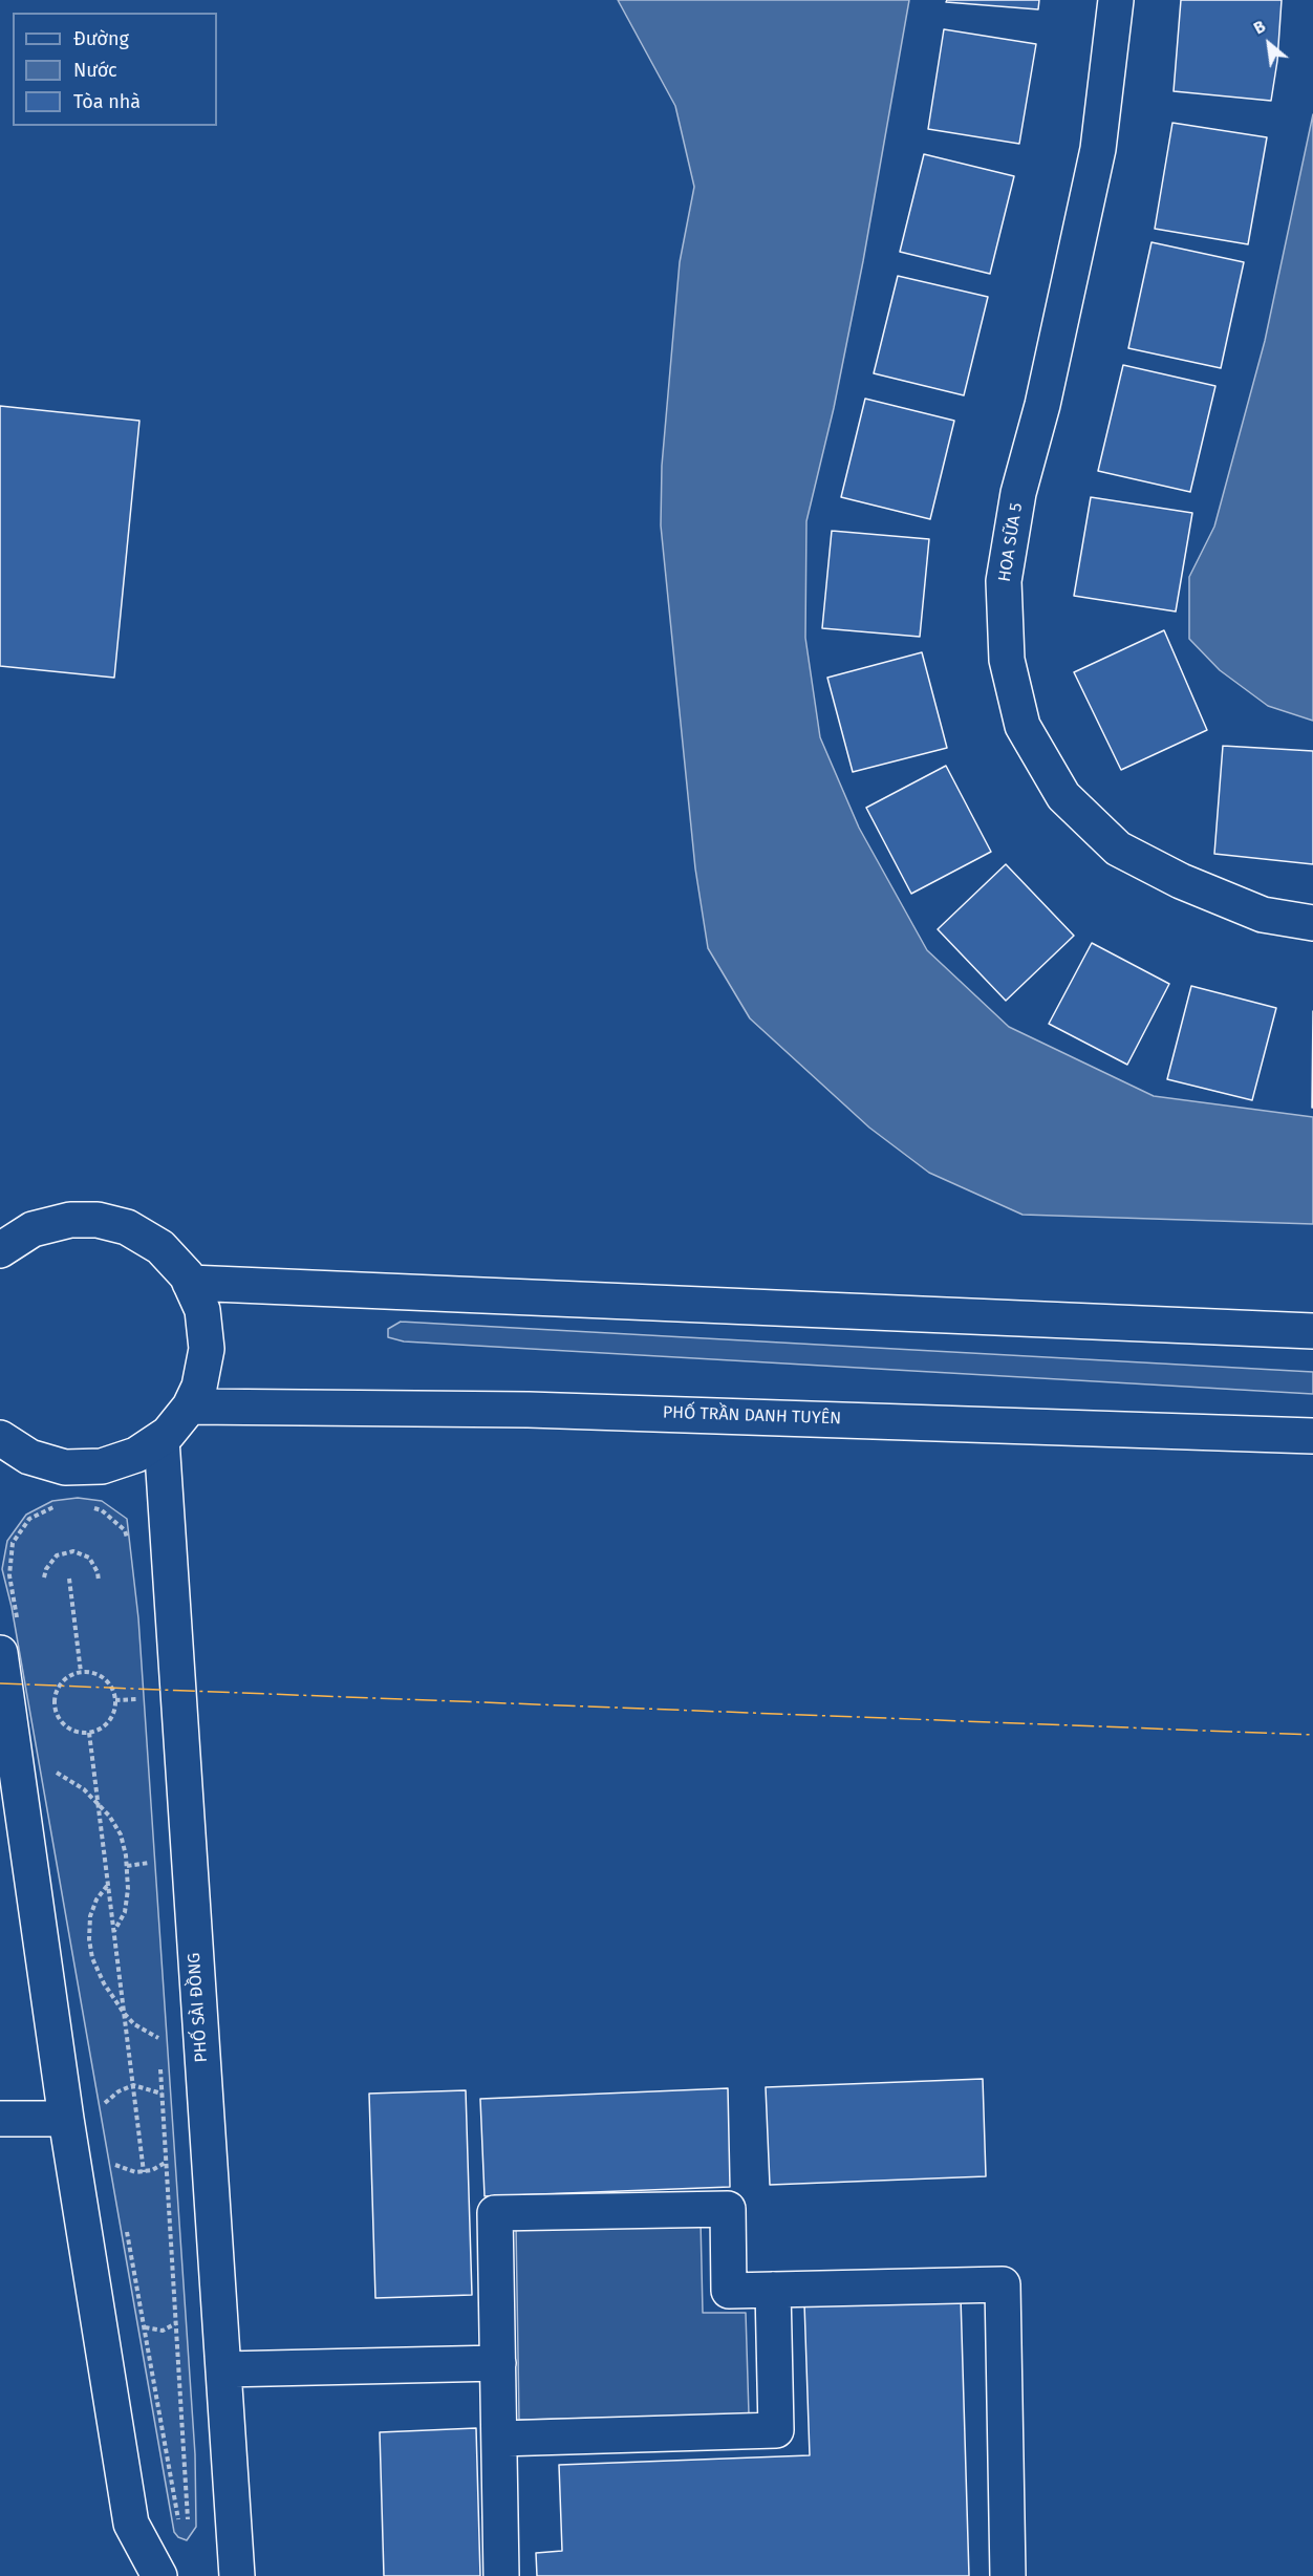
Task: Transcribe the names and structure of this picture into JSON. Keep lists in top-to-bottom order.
{
  "streets": {
    "street": ["HOA SỮA 5", "PHỐ TRẦN DANH TUYÊN", "PHỐ SÀI ĐỒNG"]
  },
  "legend": ["Đường", "Nước", "Tòa nhà"],
  "north": "top left"
}
